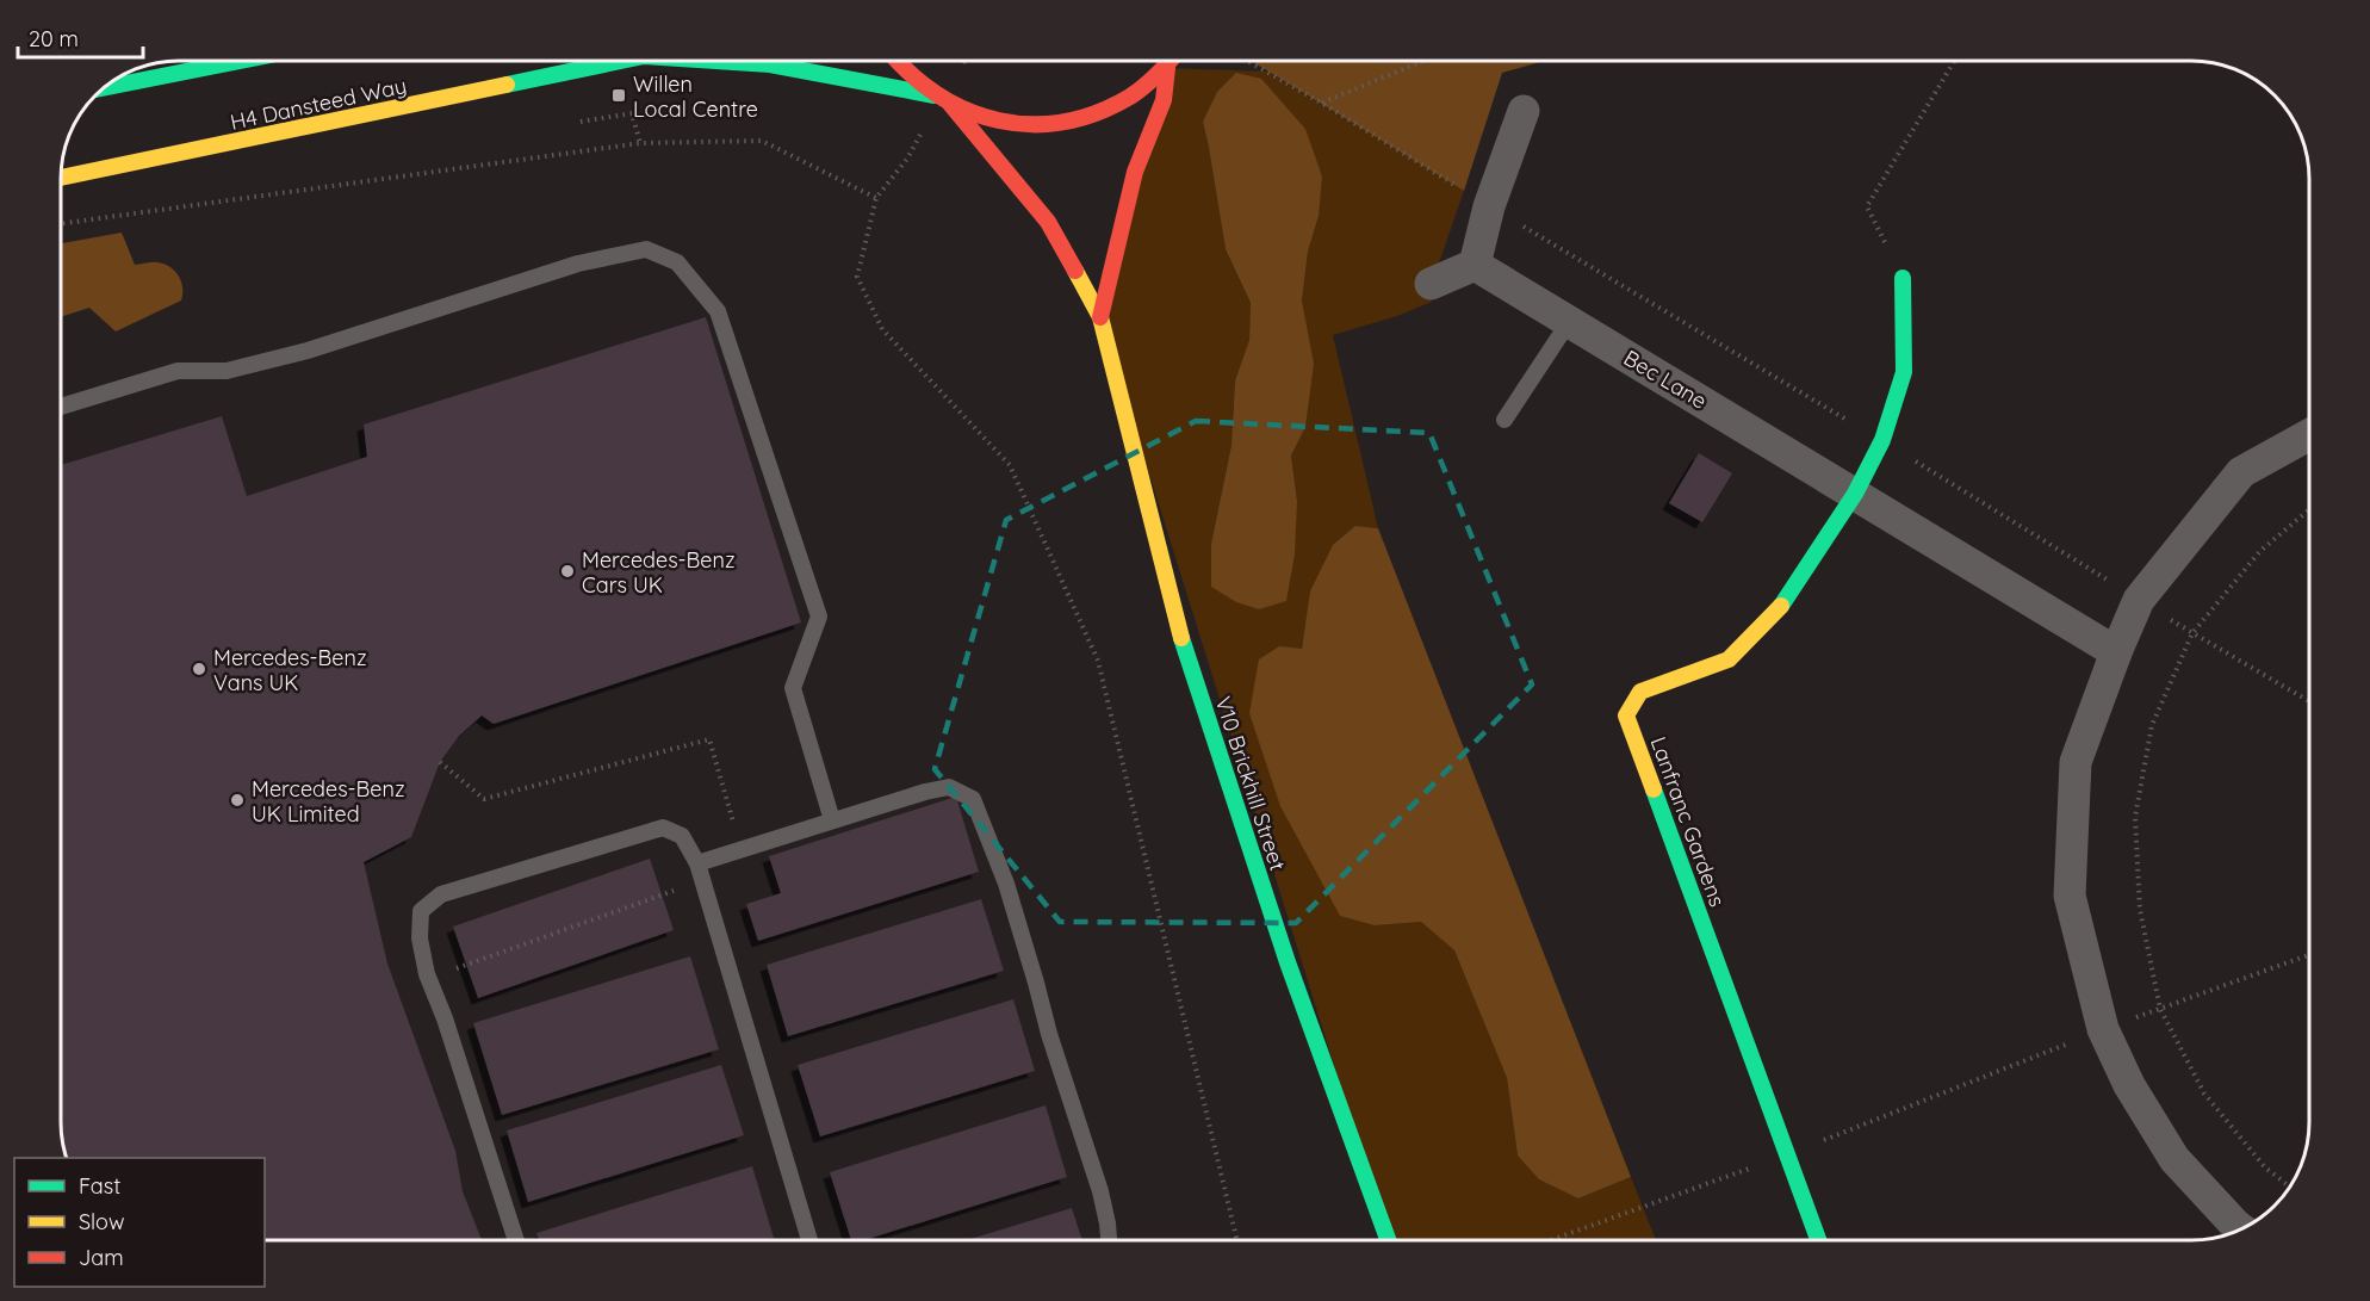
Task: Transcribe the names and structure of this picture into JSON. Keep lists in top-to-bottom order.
{
  "streets": {
    "street": [
      "H4 Dansteed Way",
      "Bec Lane",
      "V10 Brickhill Street",
      "Lanfranc Gardens"
    ]
  },
  "crossings": [
    ["H4 Dansteed Way", "V10 Brickhill Street"],
    ["Bec Lane", "Lanfranc Gardens"]
  ],
  "places": {
    "transit": ["Willen Local Centre"],
    "other": ["Mercedes-Benz Cars UK", "Mercedes-Benz Vans UK", "Mercedes-Benz UK Limited"]
  },
  "legend": ["Fast", "Slow", "Jam"],
  "scale_bar": "20 m"
}
